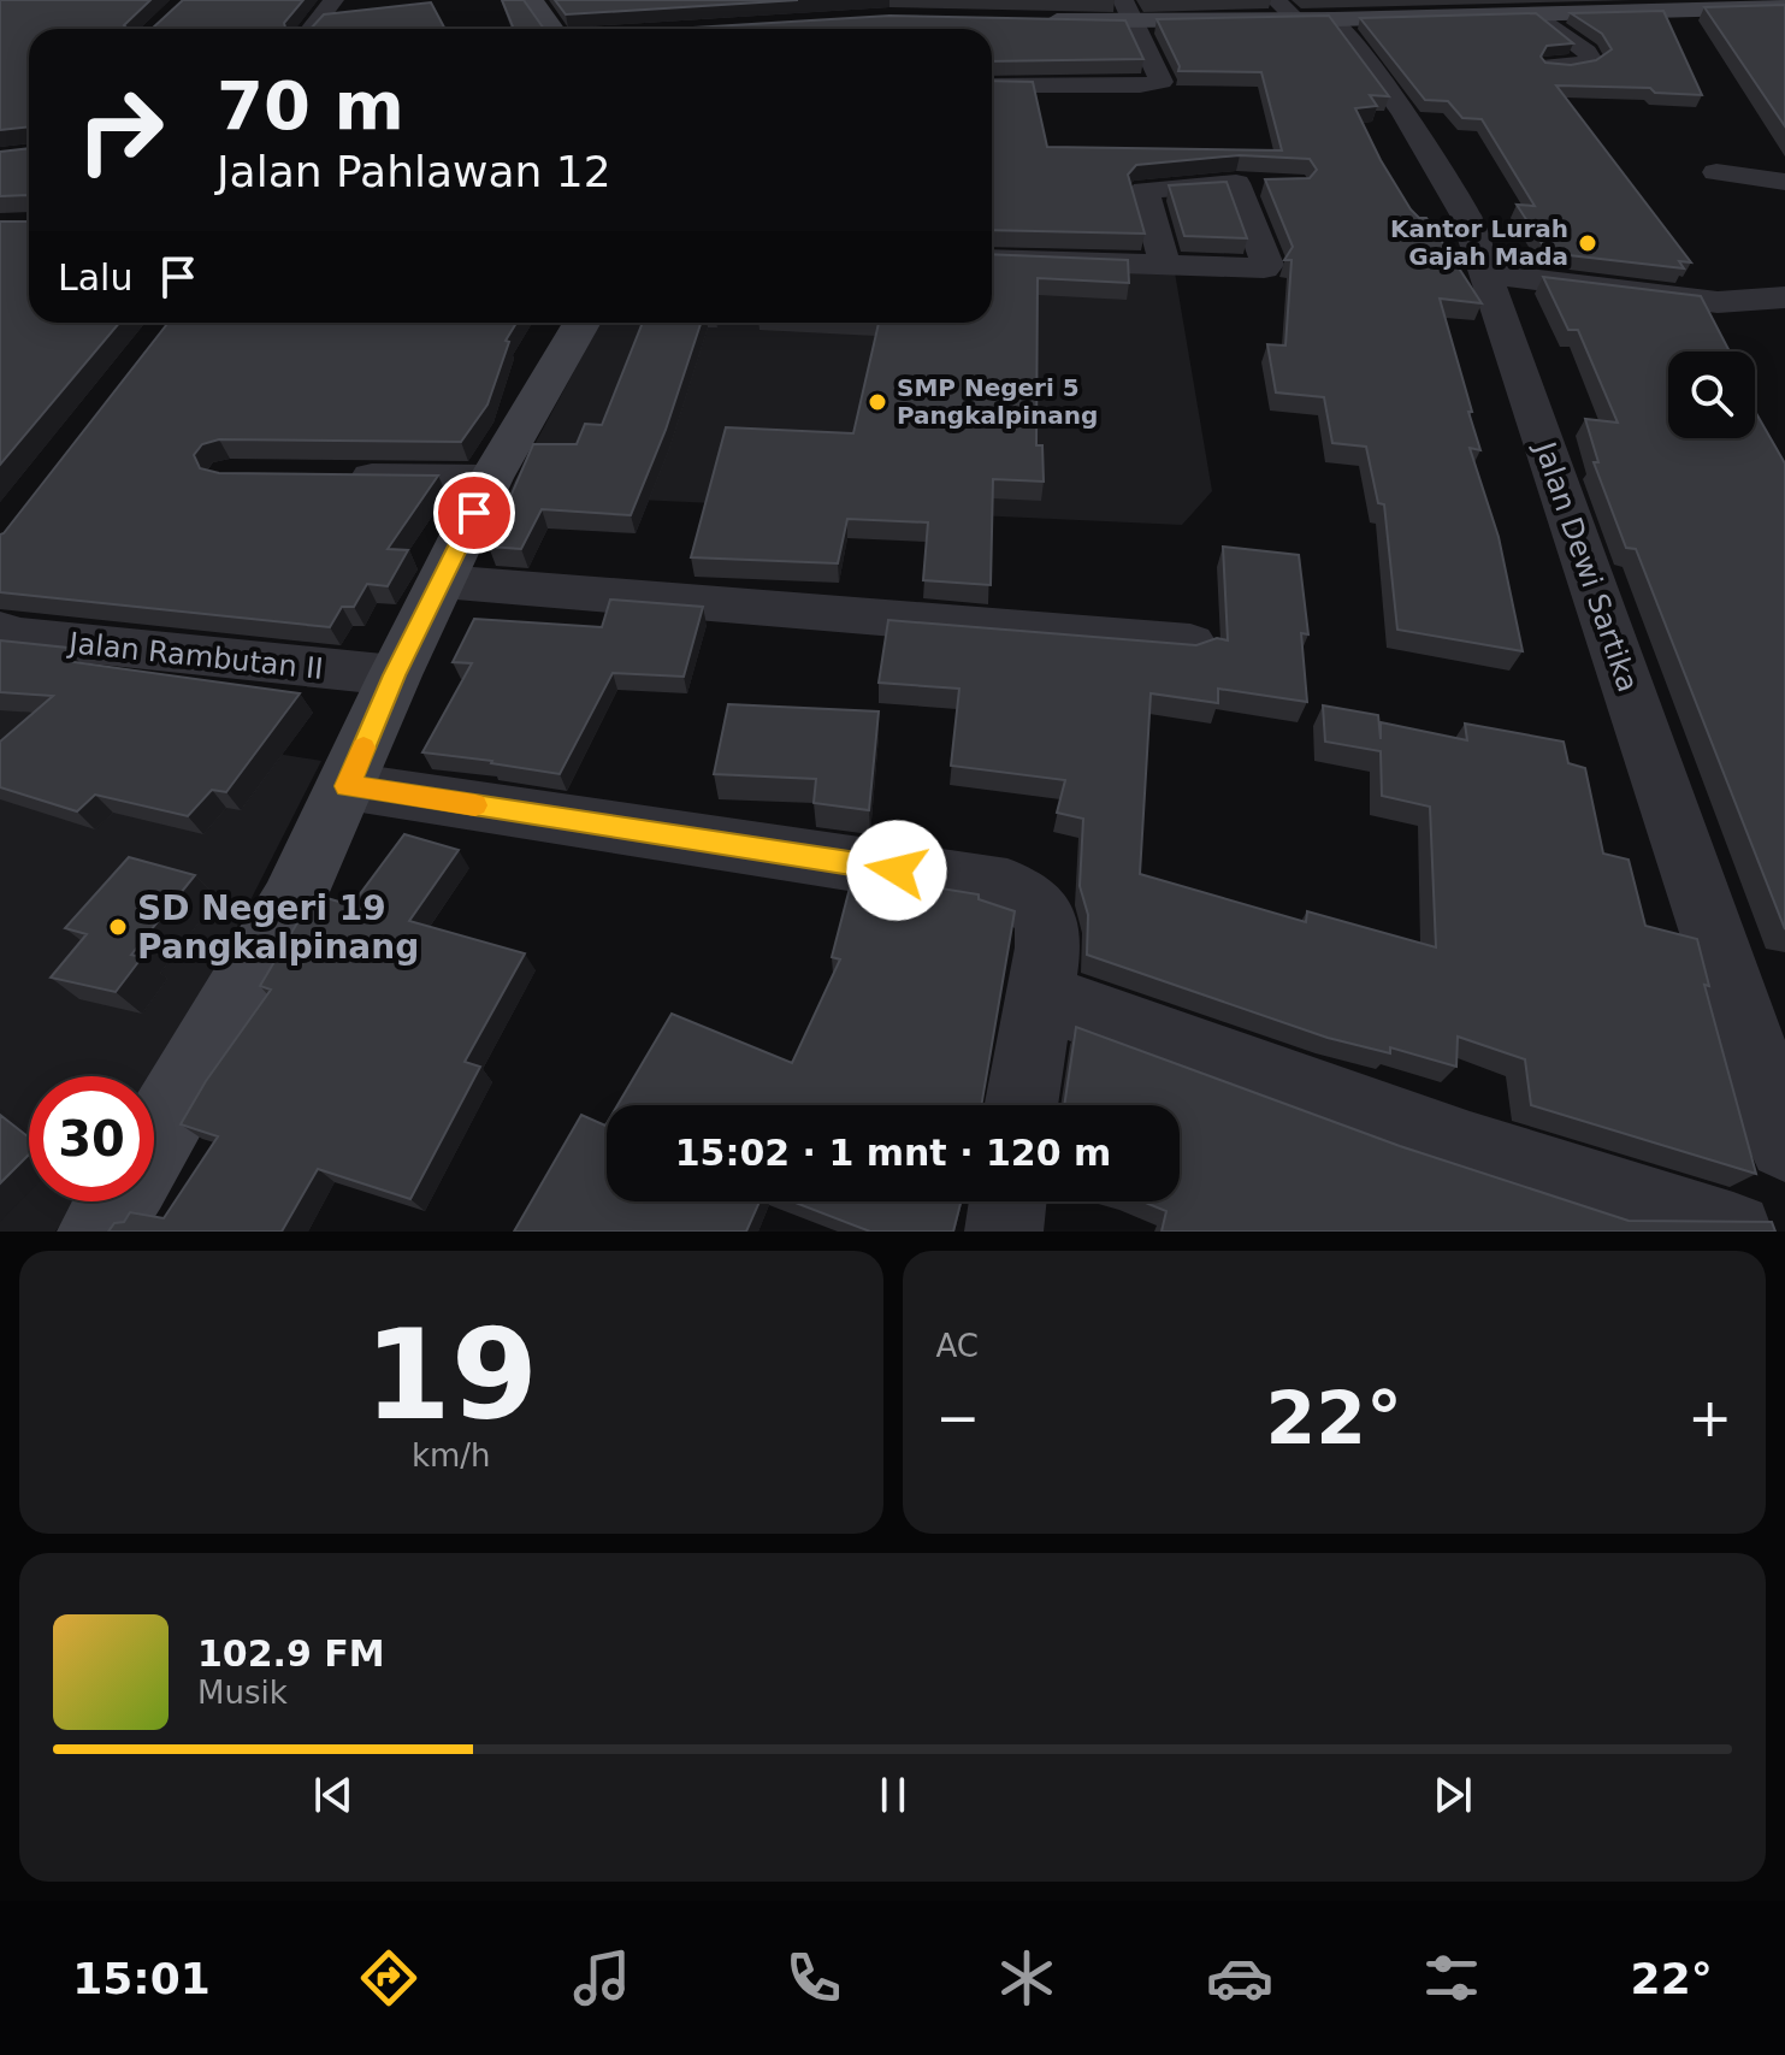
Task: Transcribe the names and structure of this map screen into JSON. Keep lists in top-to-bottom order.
{
  "streets": {
    "street": ["Jalan Dewi Sartika", "Jalan Rambutan II"]
  },
  "places": ["Kantor Lurah Gajah Mada", "SMP Negeri 5 Pangkalpinang", "SD Negeri 19 Pangkalpinang"],
  "page": {
    "turn": ["70 m", "Jalan Pahlawan 12"],
    "then": "Lalu",
    "limit": "30",
    "trip": "15:02 · 1 mnt · 120 m",
    "tile": [
      ["19", "km/h"],
      "AC"
    ],
    "heat": ["−", "22°", "+"],
    "song": ["102.9 FM", "Musik"],
    "tabs": ["15:01", "22°"]
  }
}
